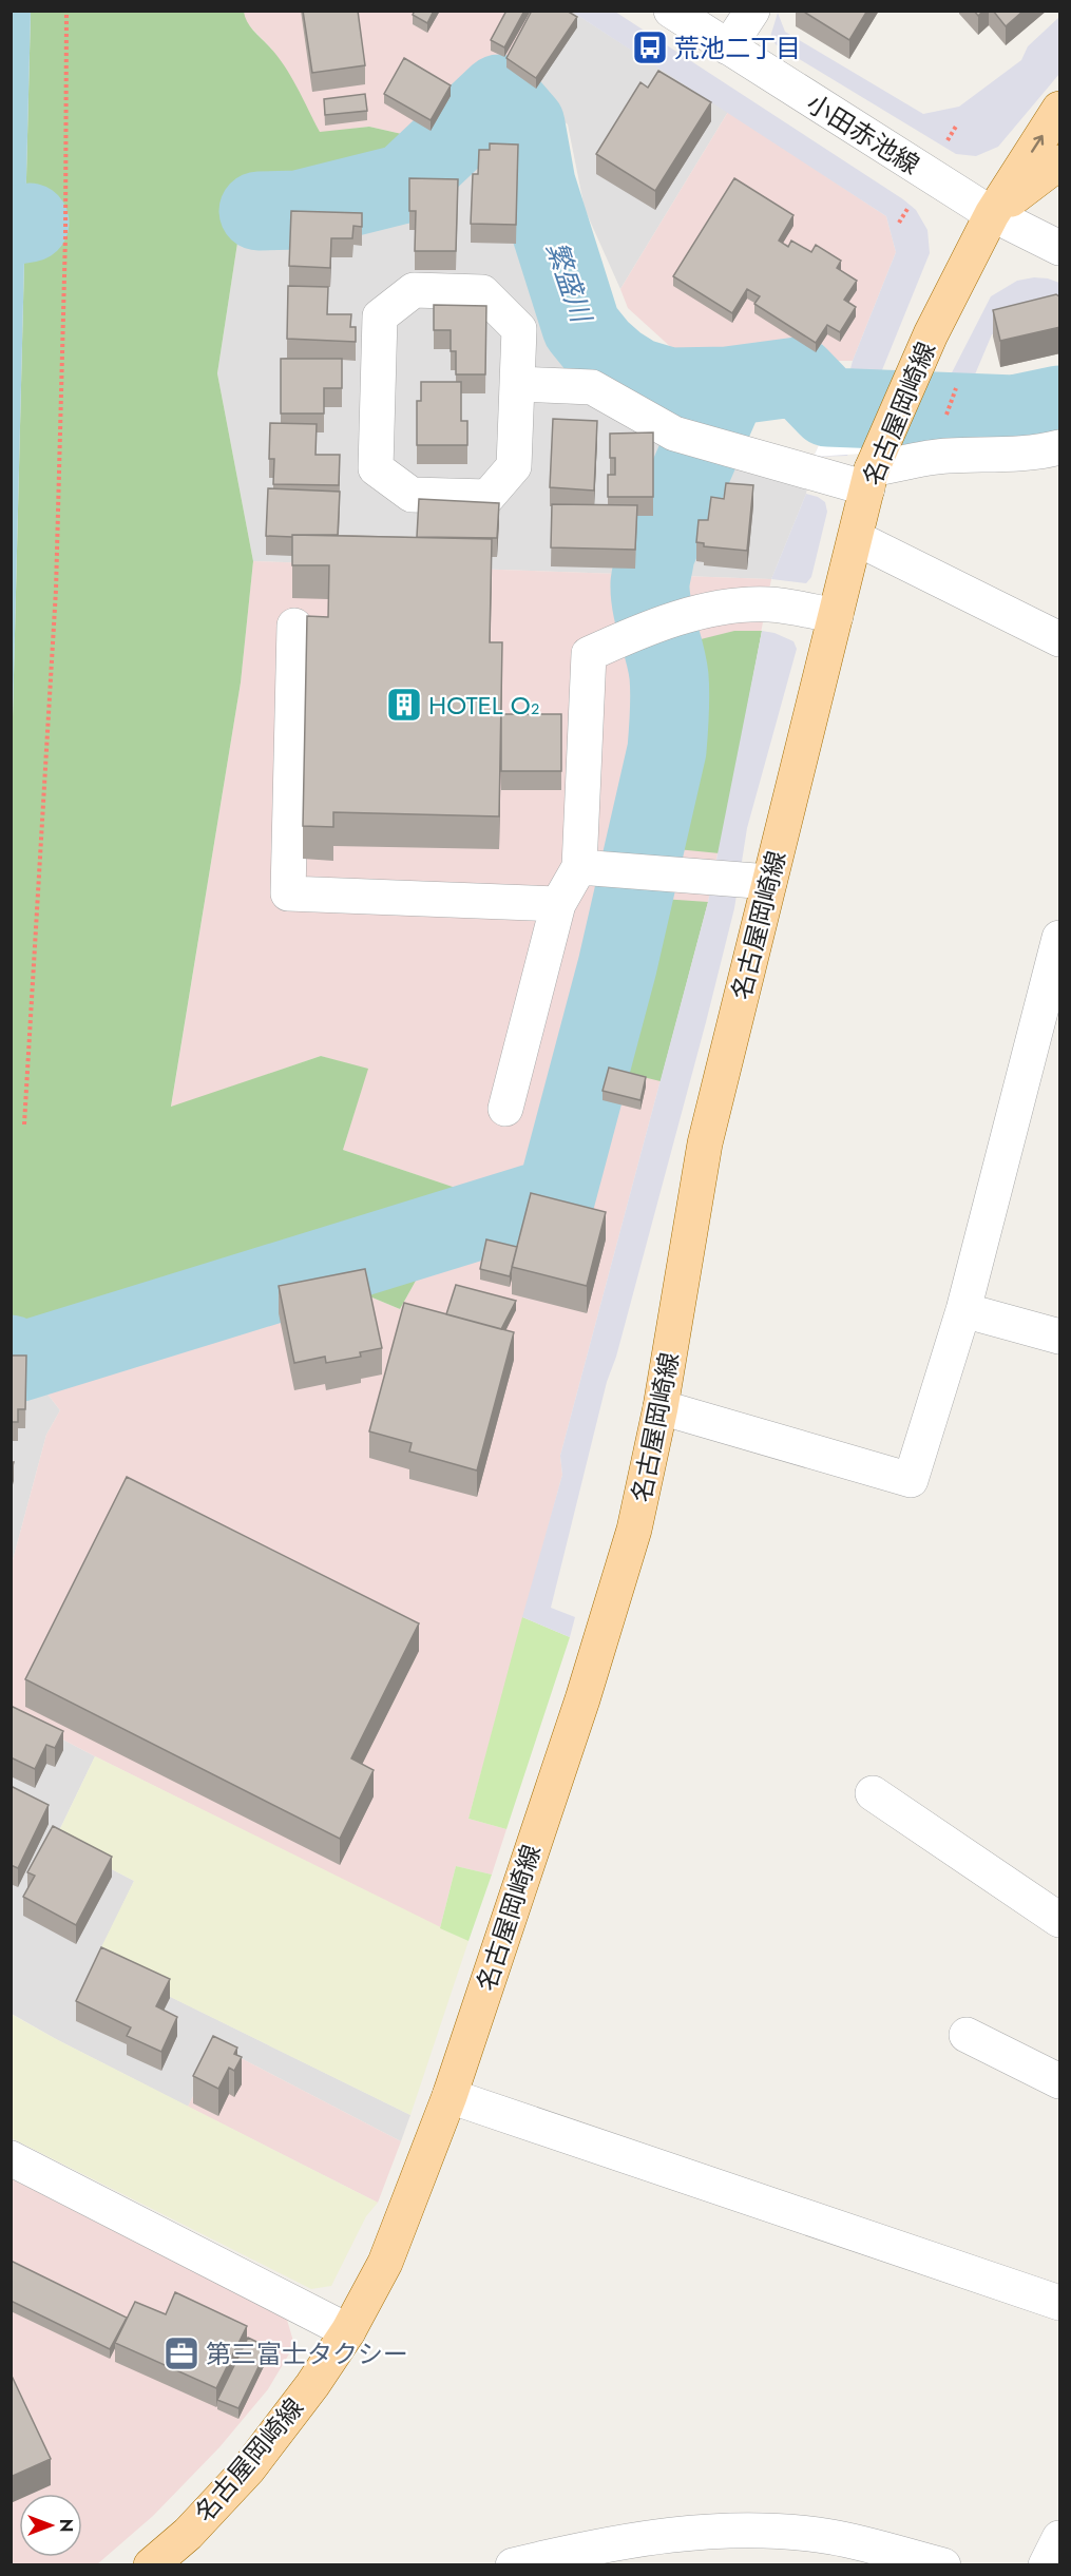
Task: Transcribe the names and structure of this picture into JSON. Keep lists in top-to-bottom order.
{
  "streets": {
    "main road": ["名古屋岡崎線"],
    "street": ["小田赤池線"]
  },
  "crossings": [
    ["小田赤池線", "名古屋岡崎線"]
  ],
  "water": ["繁盛川"],
  "places": {
    "bus stop": ["荒池二丁目"],
    "building": ["HOTEL O₂"],
    "office": ["第三富士タクシー"]
  },
  "north": "right"
}
